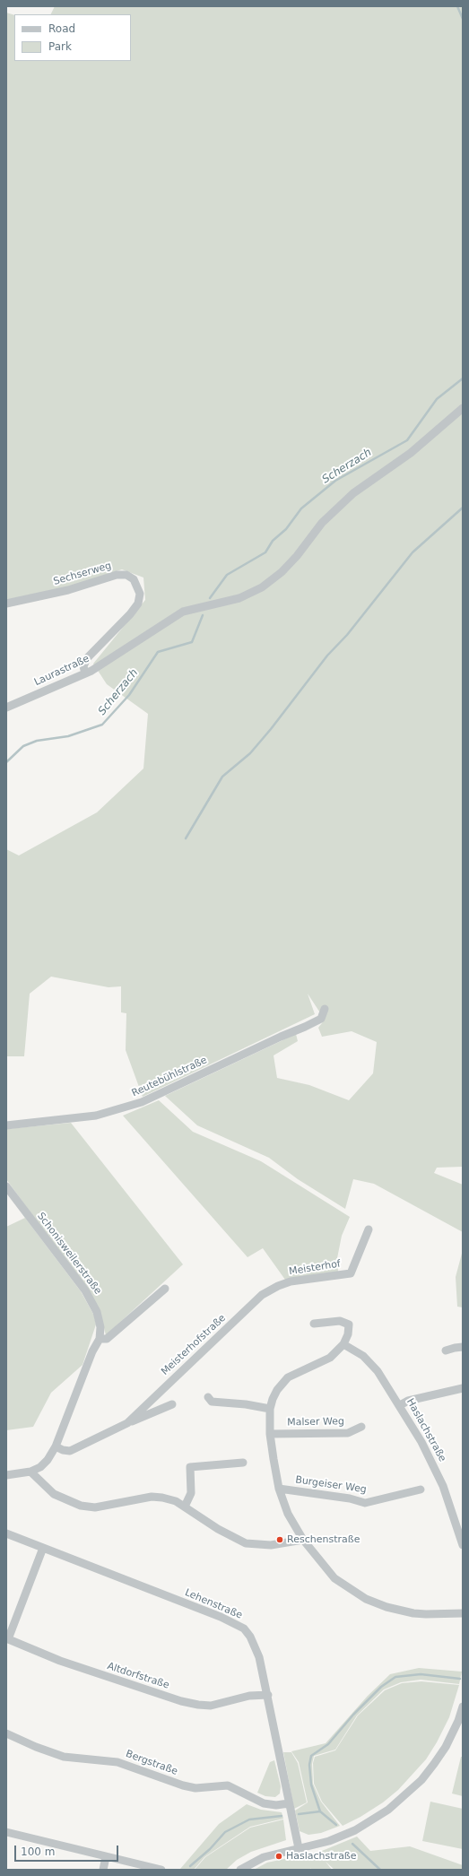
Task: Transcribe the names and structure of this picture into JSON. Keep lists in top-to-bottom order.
{
  "streets": {
    "street": [
      "Sechserweg",
      "Laurastraße",
      "Reutebühlstraße",
      "Schonisweilerstraße",
      "Meisterhof",
      "Meisterhofstraße",
      "Malser Weg",
      "Haslachstraße",
      "Burgeiser Weg",
      "Lehenstraße",
      "Altdorfstraße",
      "Bergstraße"
    ]
  },
  "crossings": [
    ["Sechserweg", "Laurastraße"],
    ["Schonisweilerstraße", "Meisterhofstraße"],
    ["Meisterhof", "Meisterhofstraße"],
    ["Lehenstraße", "Altdorfstraße"],
    ["Lehenstraße", "Bergstraße"]
  ],
  "water": ["Scherzach"],
  "places": ["Reschenstraße", "Haslachstraße"],
  "legend": ["Road", "Park"],
  "scale_bar": "100 m"
}
